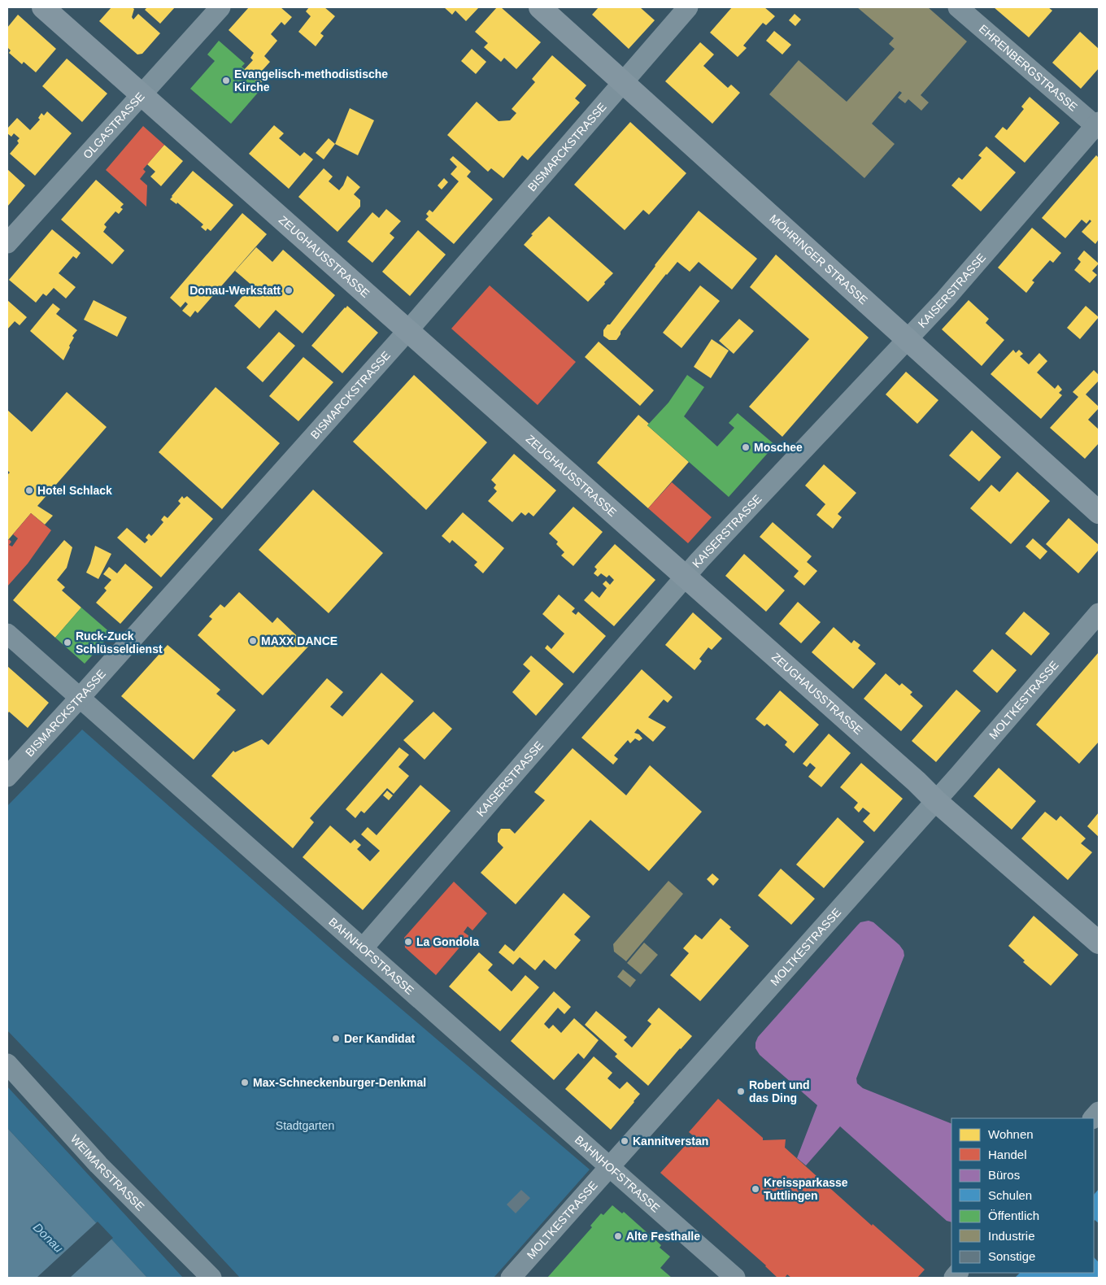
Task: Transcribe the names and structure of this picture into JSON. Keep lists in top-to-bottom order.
{
  "streets": {
    "street": [
      "EHRENBERGSTRASSE",
      "OLGASTRASSE",
      "BISMARCKSTRASSE",
      "ZEUGHAUSSTRASSE",
      "MÖHRINGER STRASSE",
      "KAISERSTRASSE",
      "MOLTKESTRASSE",
      "BAHNHOFSTRASSE",
      "WEIMARSTRASSE"
    ]
  },
  "crossings": [
    ["EHRENBERGSTRASSE", "KAISERSTRASSE"],
    ["OLGASTRASSE", "ZEUGHAUSSTRASSE"],
    ["BISMARCKSTRASSE", "ZEUGHAUSSTRASSE"],
    ["BISMARCKSTRASSE", "MÖHRINGER STRASSE"],
    ["BISMARCKSTRASSE", "BAHNHOFSTRASSE"],
    ["ZEUGHAUSSTRASSE", "KAISERSTRASSE"],
    ["ZEUGHAUSSTRASSE", "MOLTKESTRASSE"],
    ["MÖHRINGER STRASSE", "KAISERSTRASSE"],
    ["KAISERSTRASSE", "BAHNHOFSTRASSE"],
    ["MOLTKESTRASSE", "BAHNHOFSTRASSE"]
  ],
  "water": ["Donau"],
  "parks": ["Stadtgarten"],
  "places": [
    "Evangelisch-methodistische Kirche",
    "Donau-Werkstatt",
    "Moschee",
    "Hotel Schlack",
    "MAXX DANCE",
    "Ruck-Zuck Schlüsseldienst",
    "La Gondola",
    "Der Kandidat",
    "Max-Schneckenburger-Denkmal",
    "Robert und das Ding",
    "Kannitverstan",
    "Kreissparkasse Tuttlingen",
    "Alte Festhalle"
  ],
  "legend": [
    "Wohnen",
    "Handel",
    "Büros",
    "Schulen",
    "Öffentlich",
    "Industrie",
    "Sonstige"
  ]
}
